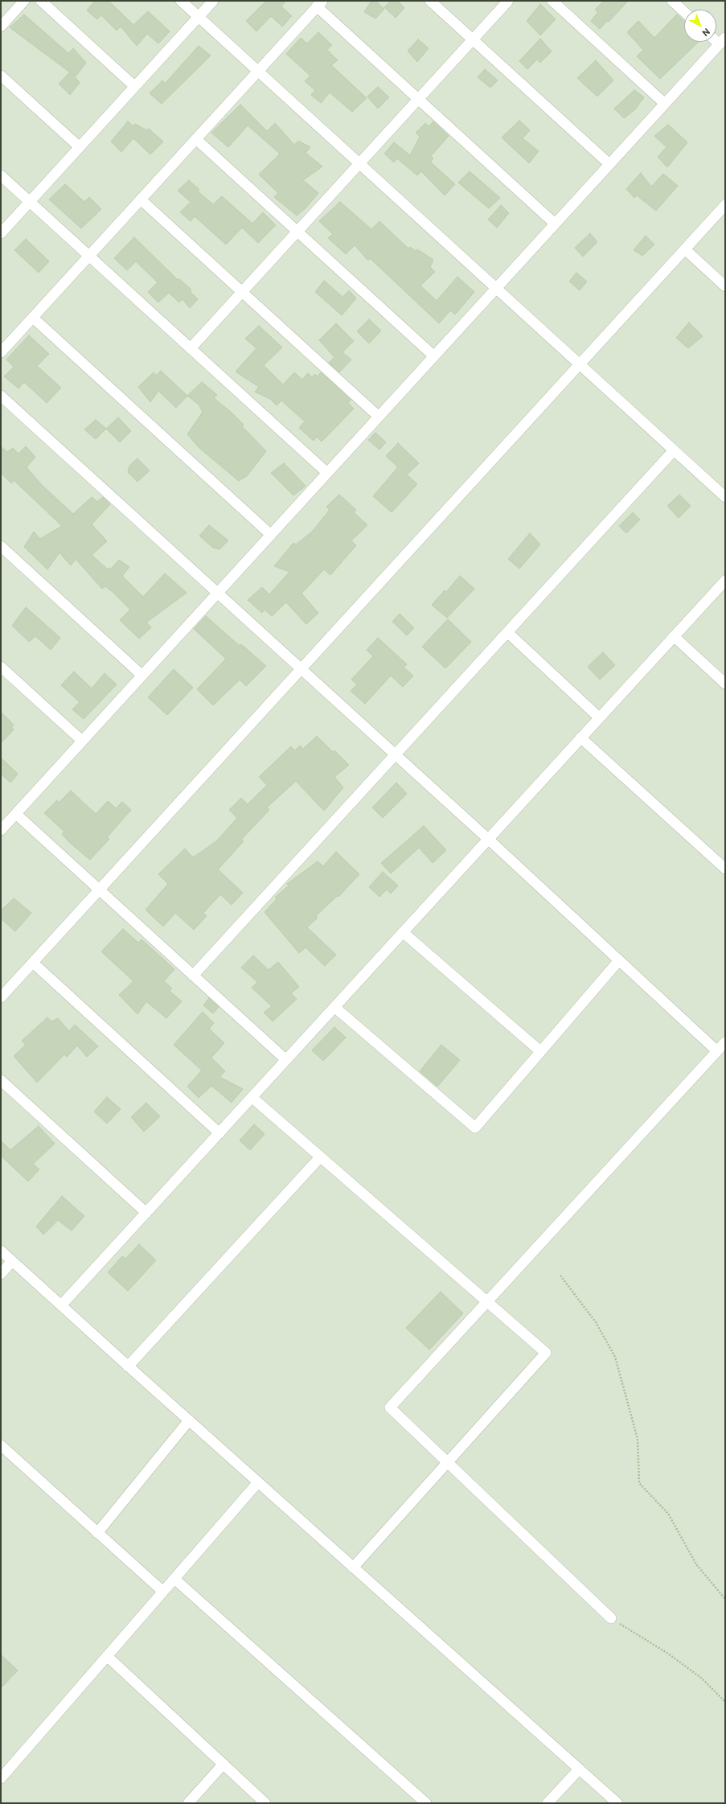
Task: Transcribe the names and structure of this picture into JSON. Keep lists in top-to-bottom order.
{
  "north": "bottom right"
}
